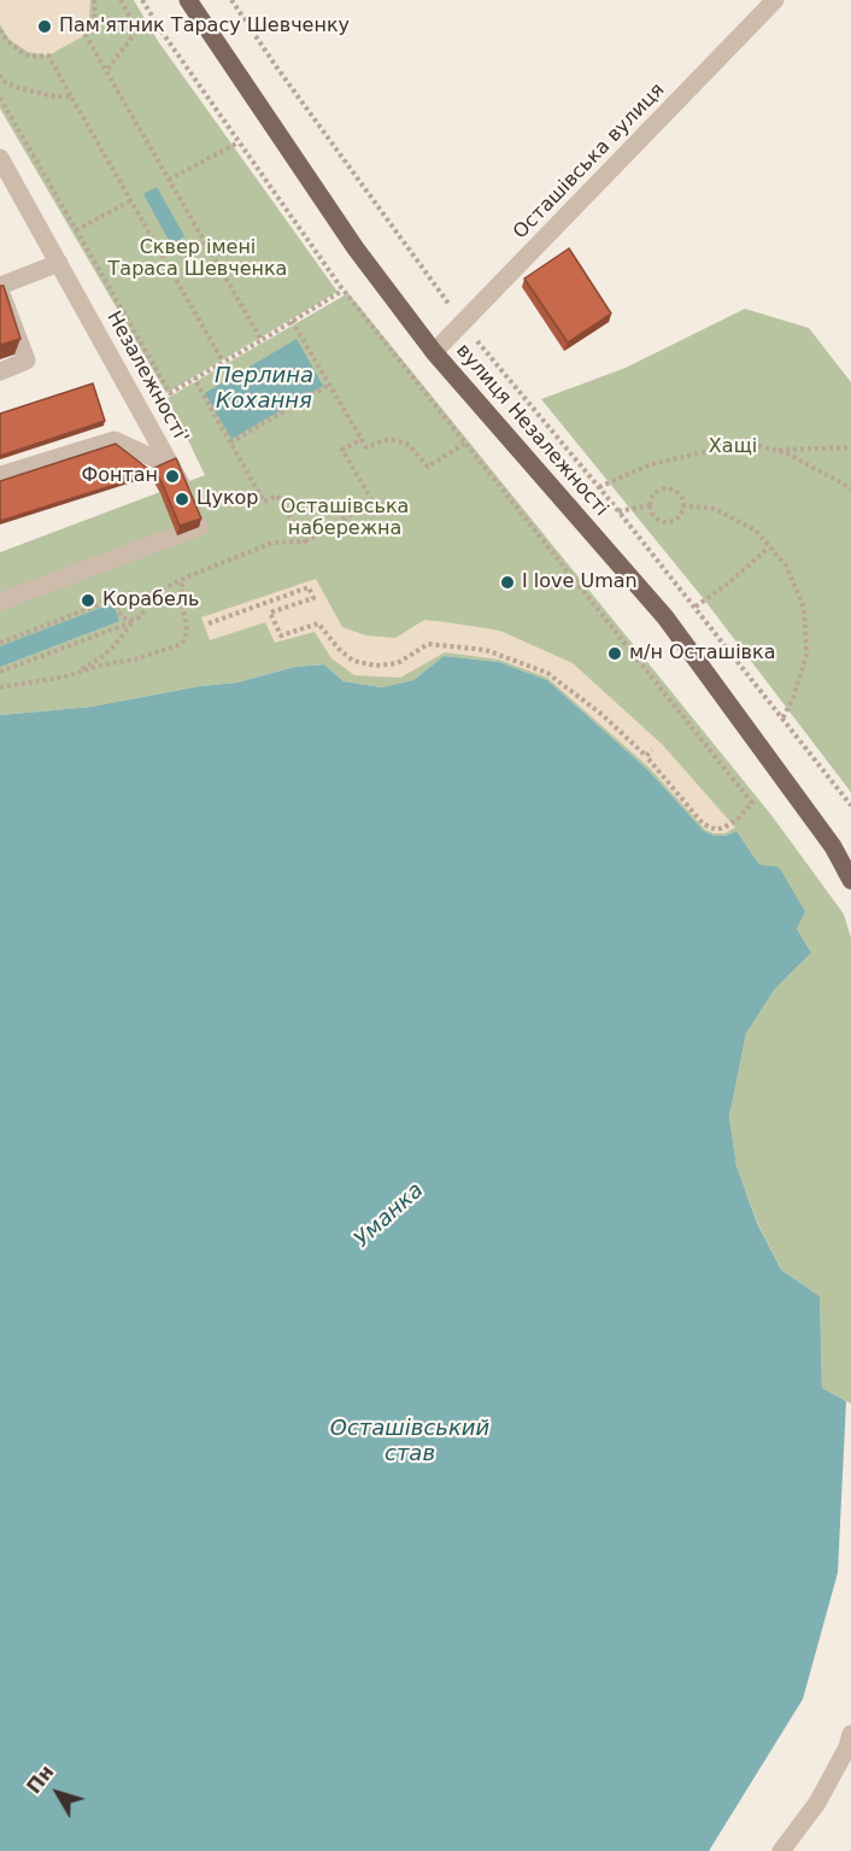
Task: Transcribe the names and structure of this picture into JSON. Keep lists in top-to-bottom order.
{
  "streets": {
    "main road": ["вулиця Незалежності"],
    "street": ["Осташівська вулиця", "Незалежності'"]
  },
  "crossings": [
    ["Осташівська вулиця", "вулиця Незалежності"]
  ],
  "water": ["Перлина Кохання", "Уманка", "Осташівський став"],
  "parks": ["Сквер імені Тараса Шевченка", "Хащі", "Осташівська набережна"],
  "places": [
    "Пам'ятник Тарасу Шевченку",
    "Фонтан",
    "Цукор",
    "I love Uman",
    "Корабель",
    "м/н Осташівка"
  ],
  "north": "top left"
}
